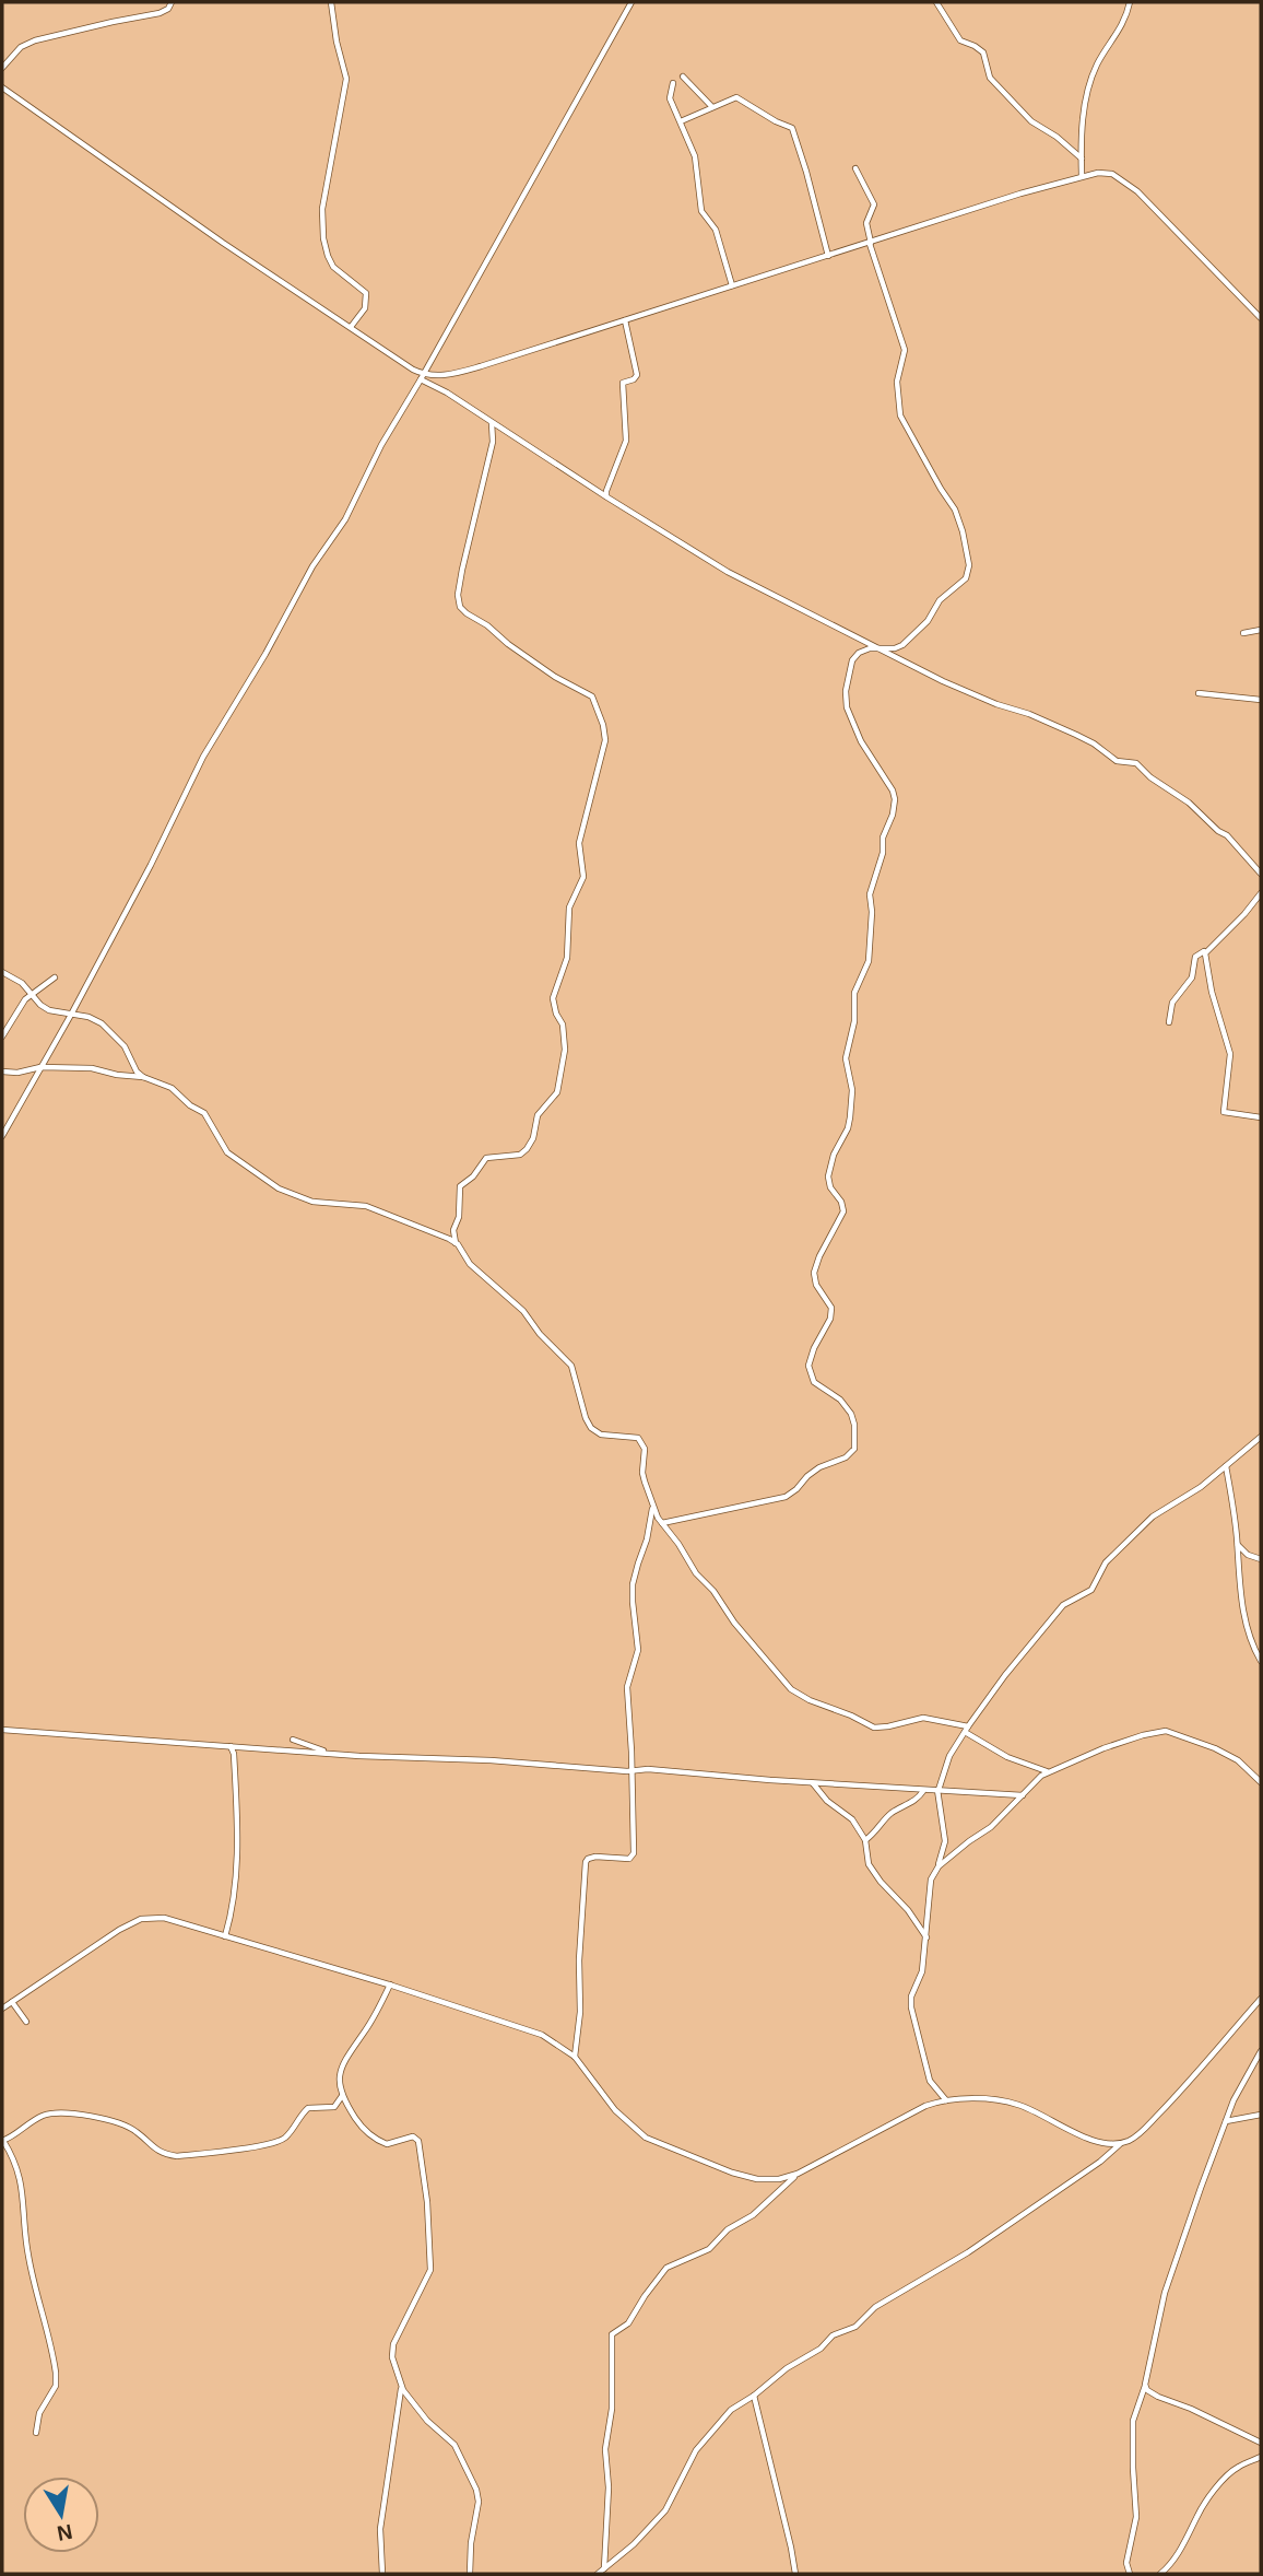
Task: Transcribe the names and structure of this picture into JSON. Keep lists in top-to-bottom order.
{
  "north": "bottom"
}
